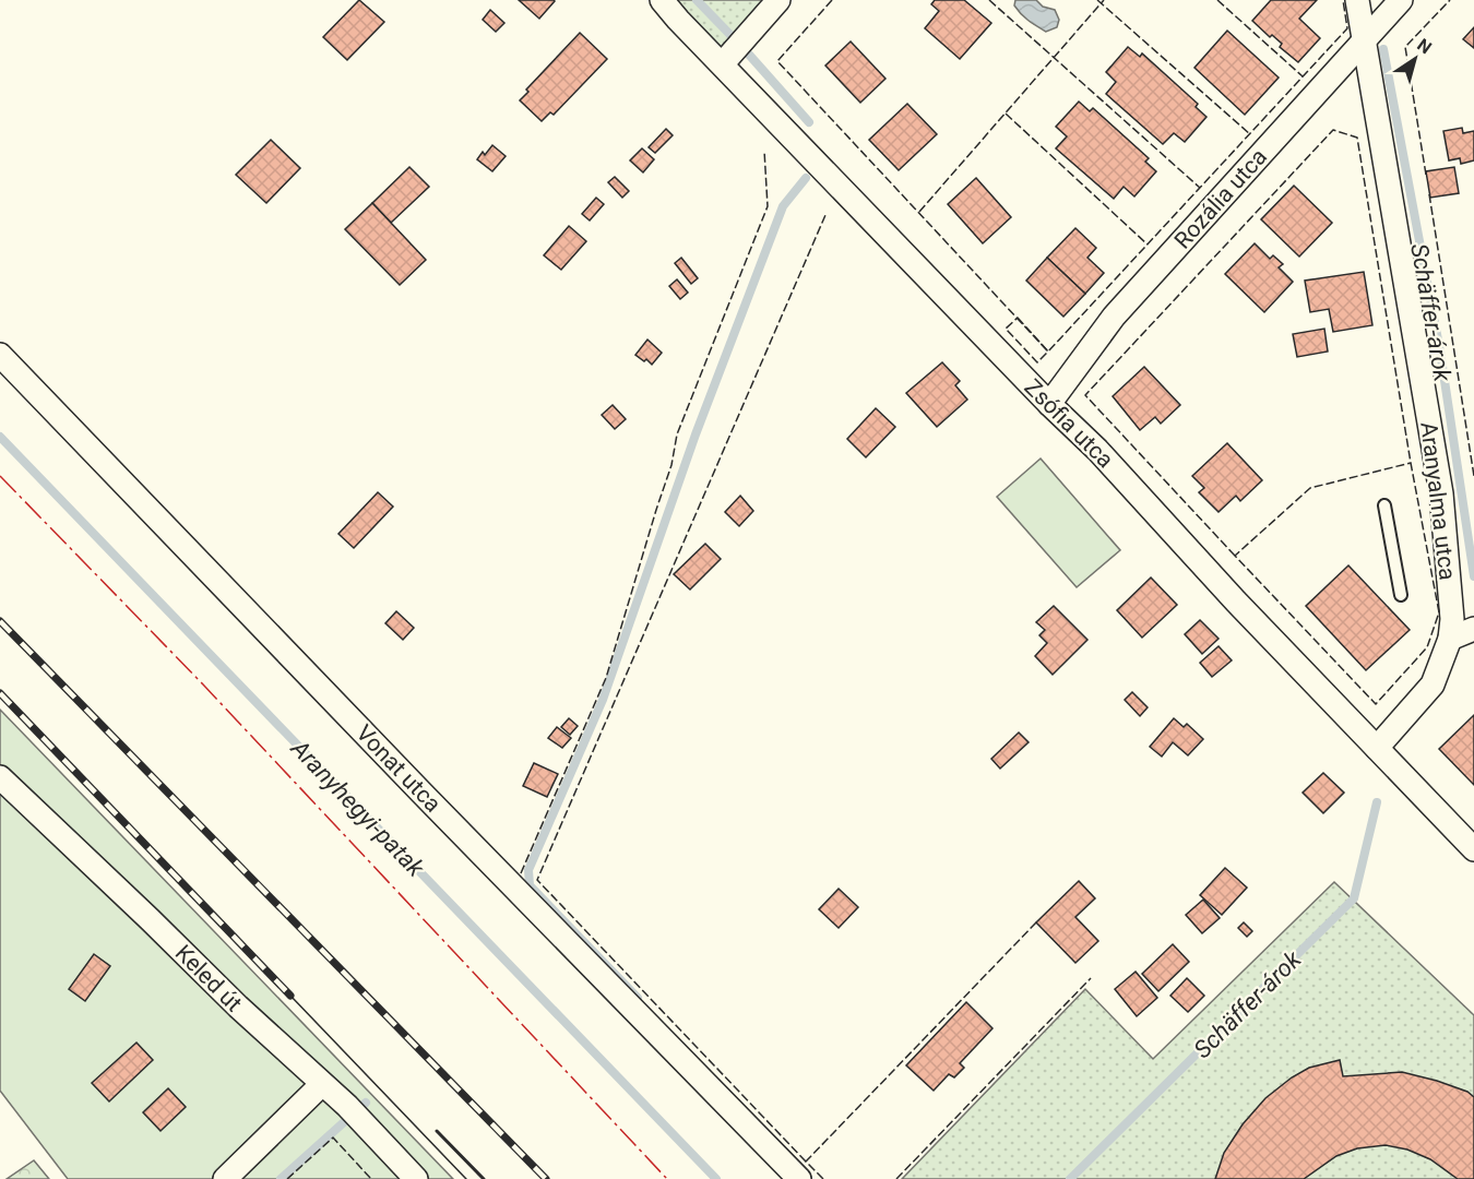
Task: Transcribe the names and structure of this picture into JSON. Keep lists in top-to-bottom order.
{
  "streets": {
    "street": [
      "Rozália utca",
      "Zsófia utca",
      "Aranyalma utca",
      "Vonat utca",
      "Keled út"
    ]
  },
  "crossings": [
    ["Rozália utca", "Zsófia utca"],
    ["Rozália utca", "Aranyalma utca"],
    ["Zsófia utca", "Aranyalma utca"]
  ],
  "water": ["Schäffer-árok", "Aranyhegyi-patak"],
  "north": "top right"
}
